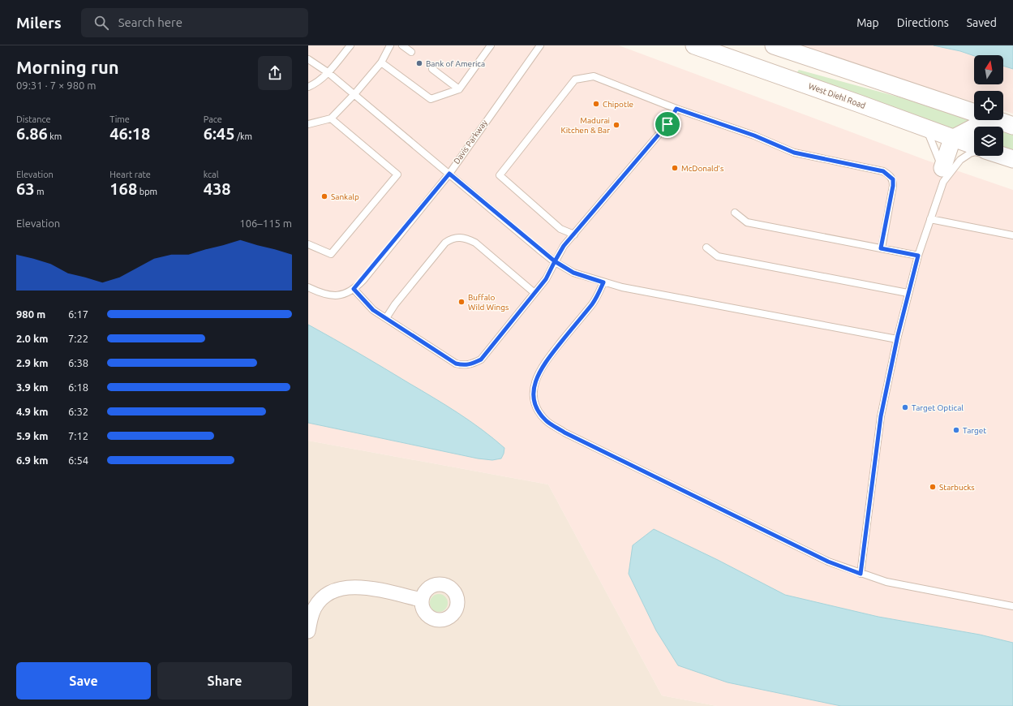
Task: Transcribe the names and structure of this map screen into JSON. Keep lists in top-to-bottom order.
{
  "streets": {
    "street": ["West Diehl Road"],
    "lane": ["Davis Parkway"]
  },
  "places": [
    "Bank of America",
    "Chipotle",
    "Madurai Kitchen & Bar",
    "McDonald's",
    "Sankalp",
    "Buffalo Wild Wings",
    "Target Optical",
    "Target",
    "Starbucks"
  ],
  "north": "top",
  "page": {
    "header": "Milers",
    "search": "Search here",
    "nav": ["Map", "Directions", "Saved"],
    "heading": ["Morning run", "09:31 · 7 × 980 m"],
    "stats": [
      ["Distance", "6.86 km"],
      ["Time", "46:18"],
      ["Pace", "6:45 /km"],
      ["Elevation", "63 m"],
      ["Heart rate", "168 bpm"],
      ["kcal", "438"]
    ],
    "chart": ["Elevation", "106–115 m"],
    "list": [
      {
        "name": "980 m",
        "note": "6:17"
      },
      {
        "name": "2.0 km",
        "note": "7:22"
      },
      {
        "name": "2.9 km",
        "note": "6:38"
      },
      {
        "name": "3.9 km",
        "note": "6:18"
      },
      {
        "name": "4.9 km",
        "note": "6:32"
      },
      {
        "name": "5.9 km",
        "note": "7:12"
      },
      {
        "name": "6.9 km",
        "note": "6:54"
      }
    ],
    "buttons": ["Save", "Share"]
  }
}
